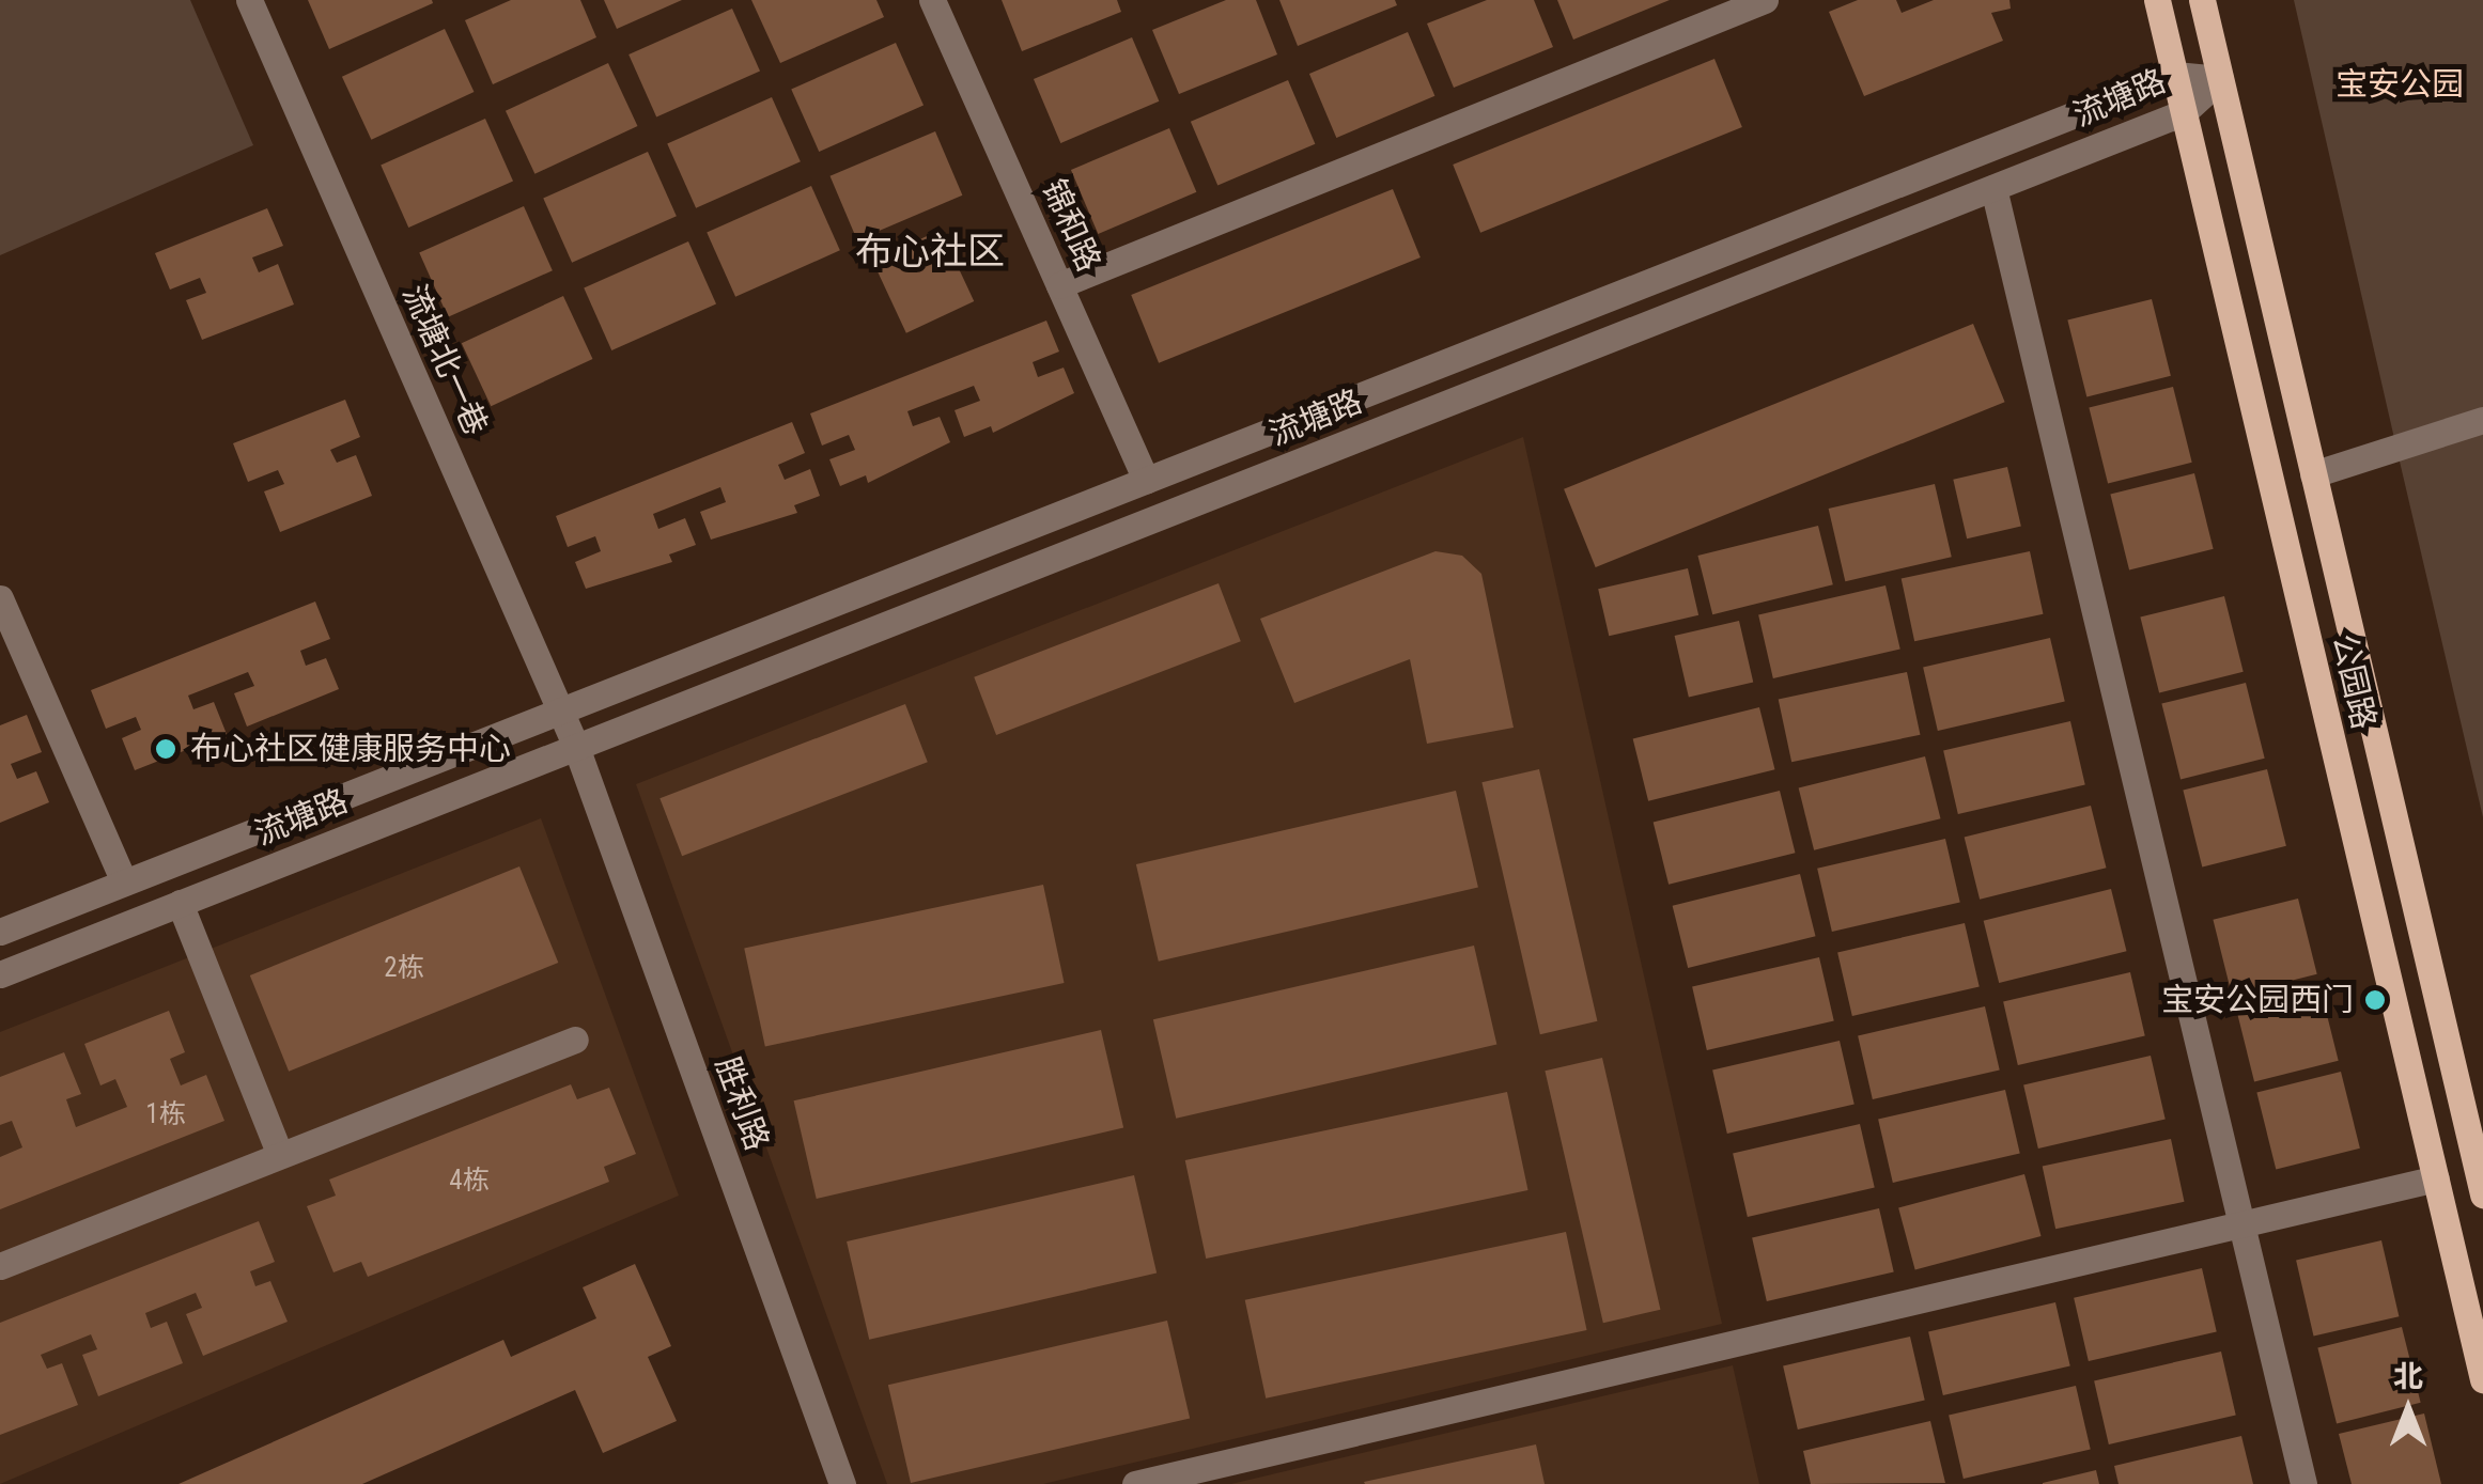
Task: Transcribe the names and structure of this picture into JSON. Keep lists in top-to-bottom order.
{
  "streets": {
    "main road": ["公园路"],
    "street": [
      "流塘路",
      "锦和路",
      "流塘北一巷",
      "胜利路"
    ]
  },
  "crossings": [
    ["流塘路", "锦和路"],
    ["流塘路", "流塘北一巷"],
    ["流塘路", "公园路"],
    ["流塘路", "胜利路"],
    ["流塘北一巷", "胜利路"]
  ],
  "districts": ["布心社区"],
  "parks": ["宝安公园"],
  "places": ["布心社区健康服务中心", "宝安公园西门"],
  "house_numbers": ["2栋", "1栋", "4栋"],
  "north": "top"
}
